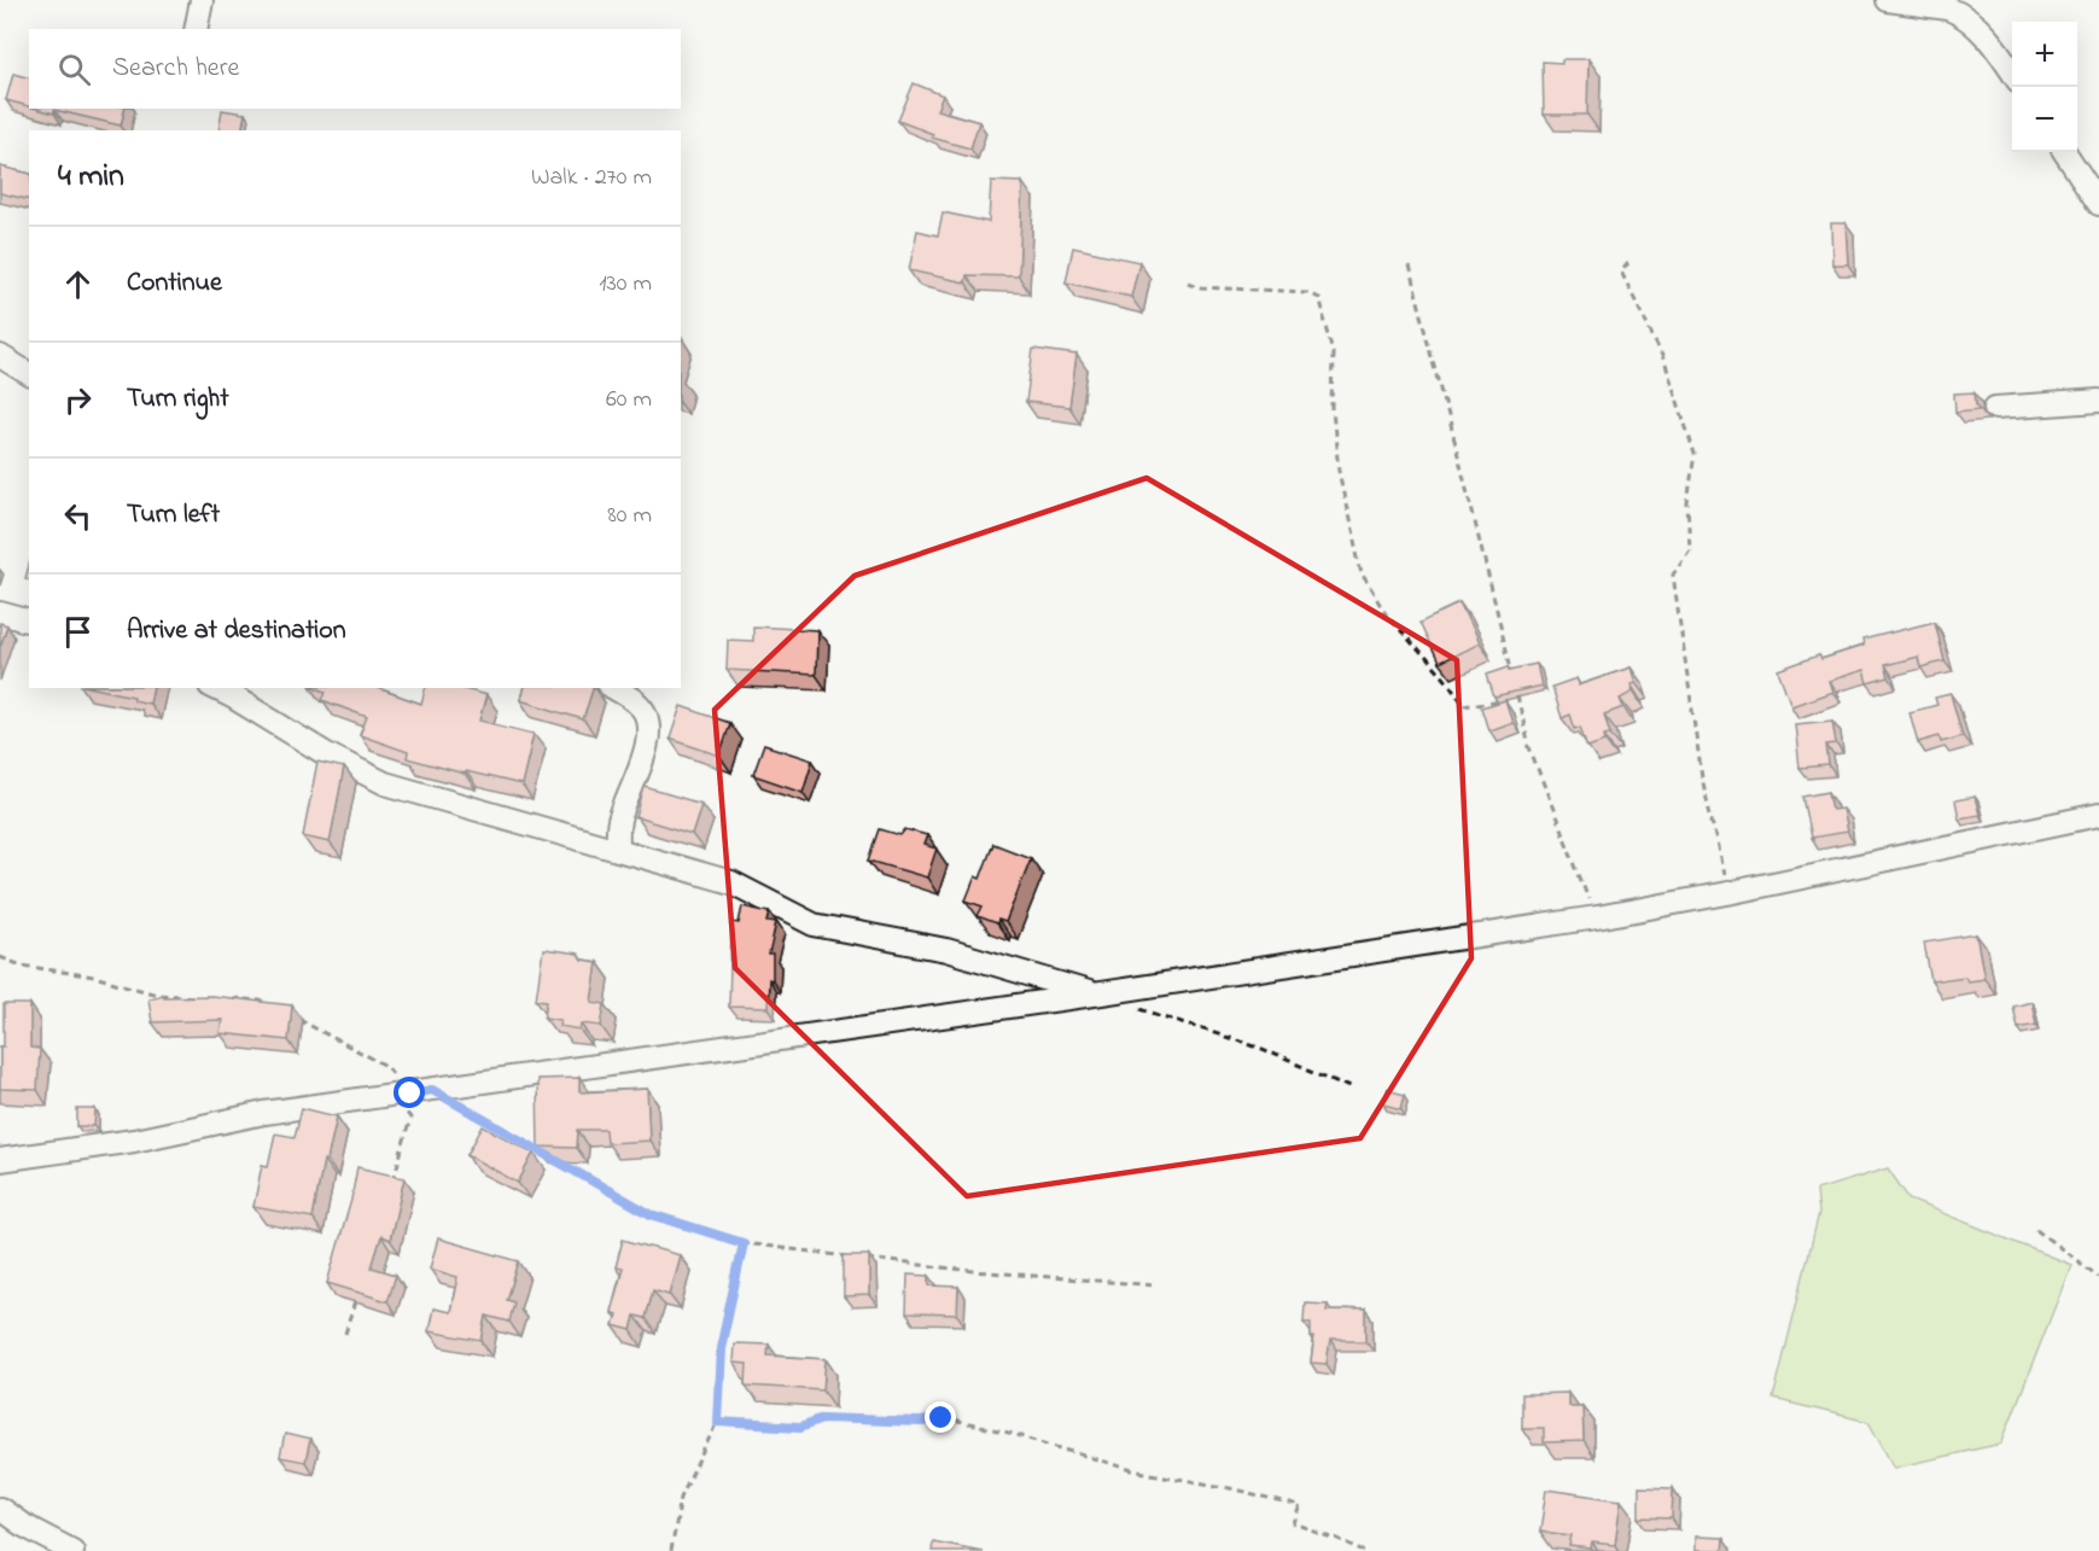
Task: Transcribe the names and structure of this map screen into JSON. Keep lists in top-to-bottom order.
{
  "page": {
    "map_buttons": ["+", "−"],
    "search": "Search here",
    "heading": ["4 min", "Walk · 270 m"],
    "list": [
      ["Continue", "130 m"],
      ["Turn right", "60 m"],
      ["Turn left", "80 m"],
      "Arrive at destination"
    ]
  }
}
